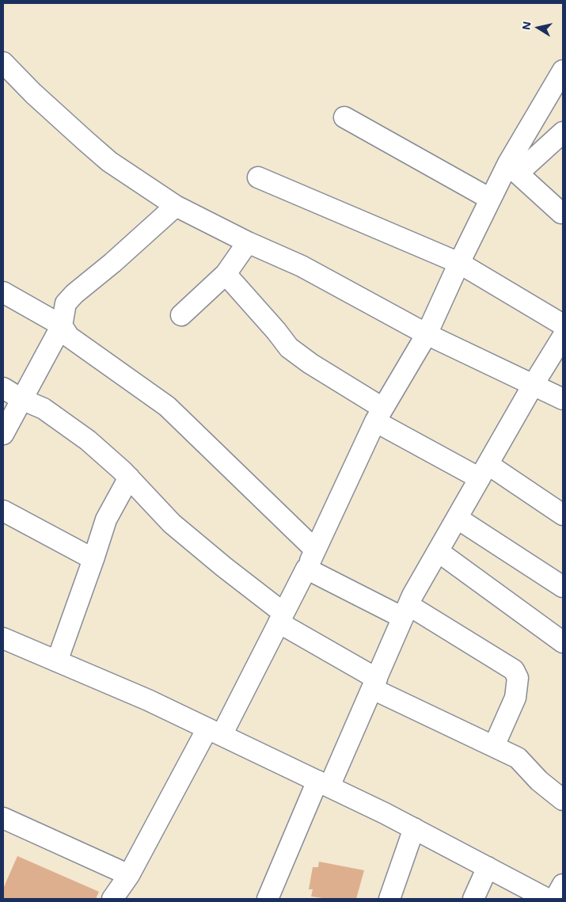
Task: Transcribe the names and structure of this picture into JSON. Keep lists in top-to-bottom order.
{
  "north": "left"
}
